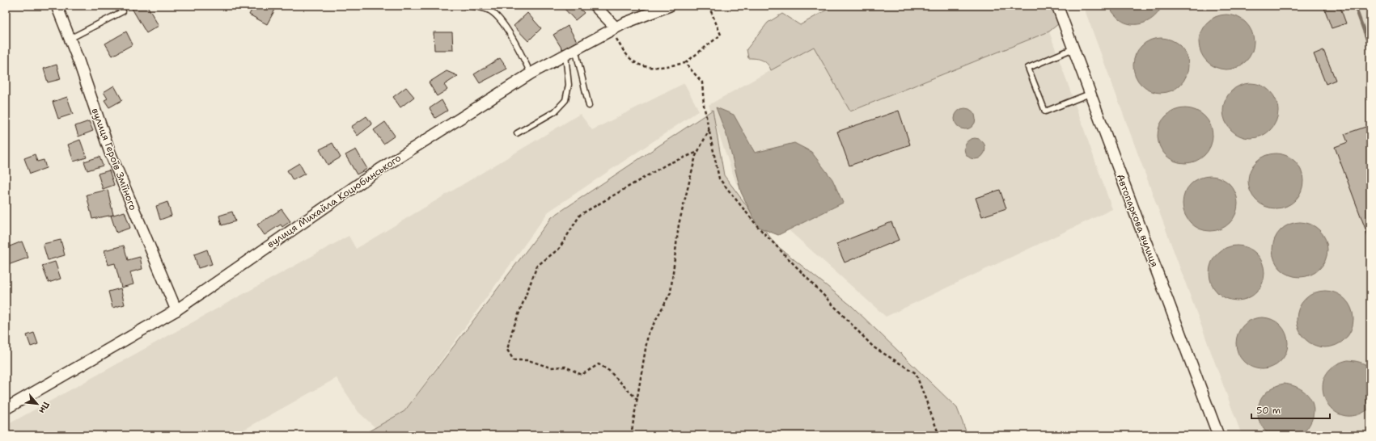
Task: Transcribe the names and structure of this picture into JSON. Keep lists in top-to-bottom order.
{
  "streets": {
    "street": ["вулиця Героїв Зміїного", "вулиця Михайла Коцюбинського", "Автопаркова вулиця"]
  },
  "crossings": [
    ["вулиця Героїв Зміїного", "вулиця Михайла Коцюбинського"]
  ],
  "scale_bar": "50 m",
  "north": "bottom right"
}
